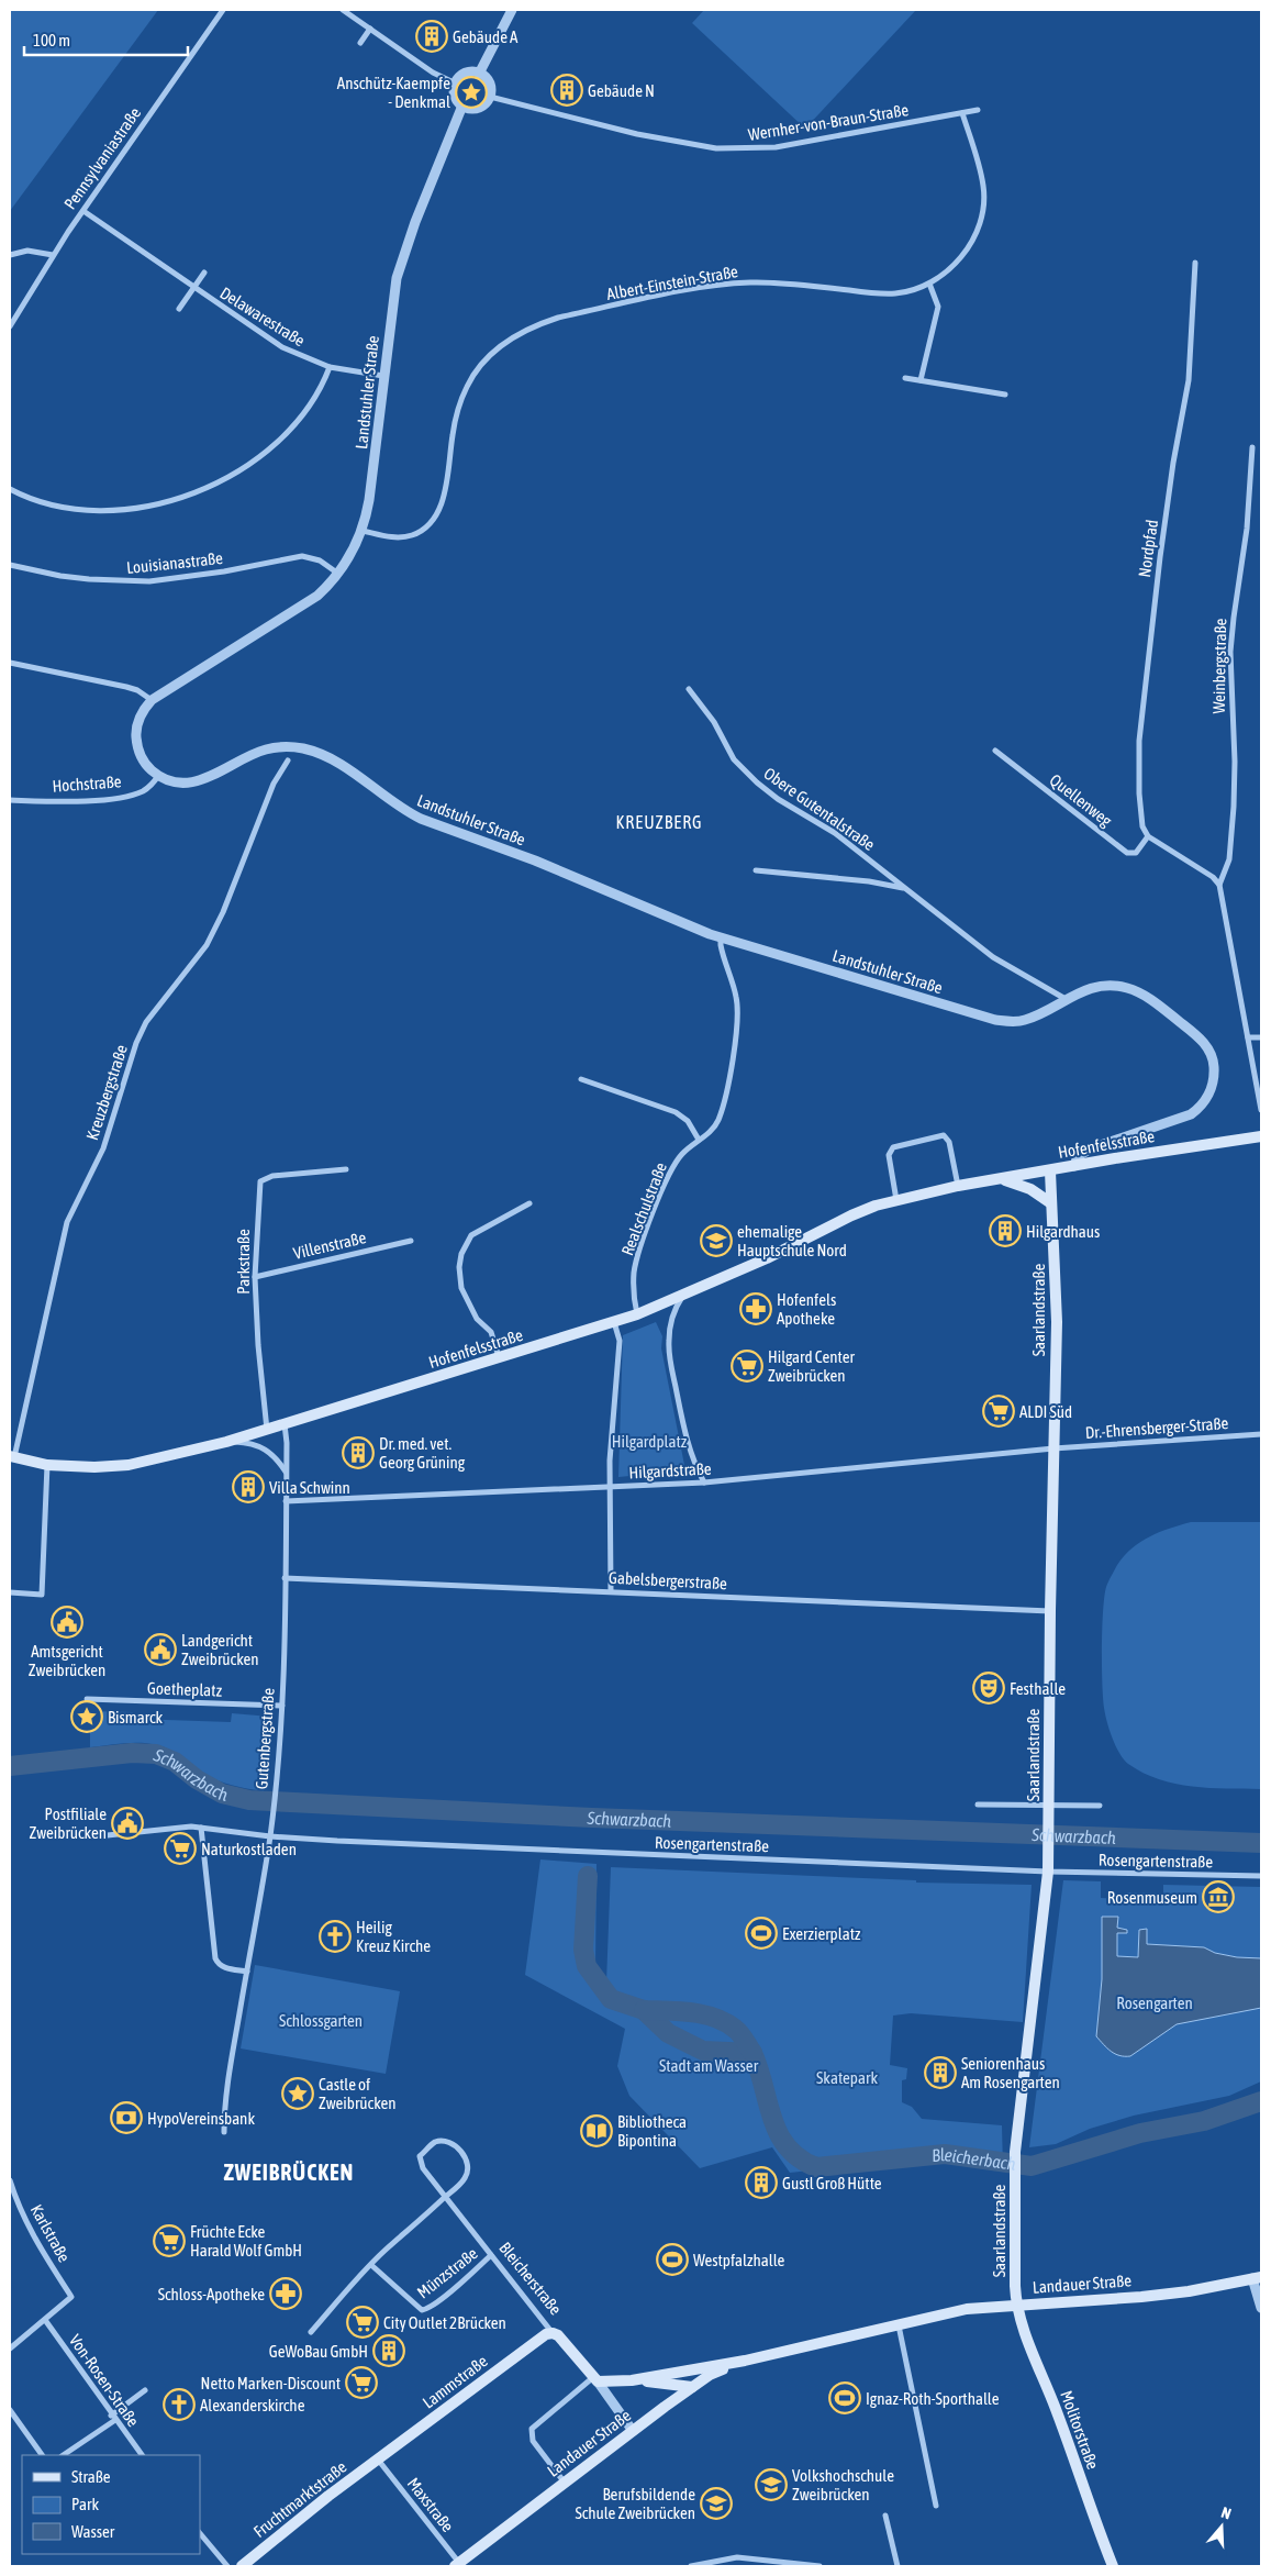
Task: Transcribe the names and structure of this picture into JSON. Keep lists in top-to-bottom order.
{
  "streets": {
    "main road": [
      "Hofenfelsstraße",
      "Saarlandstraße",
      "Bleicherstraße",
      "Landauer Straße",
      "Lammstraße",
      "Molitorstraße",
      "Fruchtmarktstraße"
    ],
    "street": [
      "Wernher-von-Braun-Straße",
      "Pennsylvaniastraße",
      "Albert-Einstein-Straße",
      "Delawarestraße",
      "Landstuhler Straße",
      "Nordpfad",
      "Louisianastraße",
      "Weinbergstraße",
      "Hochstraße",
      "Quellenweg",
      "Obere Gutentalstraße",
      "Kreuzbergstraße",
      "Realschulstraße",
      "Villenstraße",
      "Parkstraße",
      "Dr.-Ehrensberger-Straße",
      "Hilgardstraße",
      "Gabelsbergerstraße",
      "Goetheplatz",
      "Gutenbergstraße",
      "Rosengartenstraße",
      "Karlstraße",
      "Münzstraße",
      "Von-Rosen-Straße",
      "Maxstraße"
    ]
  },
  "crossings": [
    ["Wernher-von-Braun-Straße", "Albert-Einstein-Straße"],
    ["Wernher-von-Braun-Straße", "Landstuhler Straße"],
    ["Pennsylvaniastraße", "Delawarestraße"],
    ["Albert-Einstein-Straße", "Landstuhler Straße"],
    ["Delawarestraße", "Landstuhler Straße"],
    ["Landstuhler Straße", "Louisianastraße"],
    ["Landstuhler Straße", "Hochstraße"],
    ["Landstuhler Straße", "Obere Gutentalstraße"],
    ["Landstuhler Straße", "Hofenfelsstraße"],
    ["Landstuhler Straße", "Realschulstraße"],
    ["Nordpfad", "Quellenweg"],
    ["Kreuzbergstraße", "Hofenfelsstraße"],
    ["Hofenfelsstraße", "Realschulstraße"],
    ["Hofenfelsstraße", "Parkstraße"],
    ["Hofenfelsstraße", "Saarlandstraße"],
    ["Hofenfelsstraße", "Gutenbergstraße"],
    ["Villenstraße", "Parkstraße"],
    ["Saarlandstraße", "Dr.-Ehrensberger-Straße"],
    ["Saarlandstraße", "Hilgardstraße"],
    ["Saarlandstraße", "Gabelsbergerstraße"],
    ["Saarlandstraße", "Rosengartenstraße"],
    ["Saarlandstraße", "Landauer Straße"],
    ["Saarlandstraße", "Molitorstraße"],
    ["Dr.-Ehrensberger-Straße", "Hilgardstraße"],
    ["Hilgardstraße", "Gutenbergstraße"],
    ["Gabelsbergerstraße", "Gutenbergstraße"],
    ["Goetheplatz", "Gutenbergstraße"],
    ["Gutenbergstraße", "Rosengartenstraße"],
    ["Karlstraße", "Von-Rosen-Straße"],
    ["Münzstraße", "Bleicherstraße"],
    ["Bleicherstraße", "Landauer Straße"],
    ["Bleicherstraße", "Lammstraße"],
    ["Landauer Straße", "Molitorstraße"],
    ["Landauer Straße", "Maxstraße"],
    ["Lammstraße", "Fruchtmarktstraße"],
    ["Lammstraße", "Maxstraße"],
    ["Fruchtmarktstraße", "Maxstraße"]
  ],
  "districts": ["KREUZBERG", "ZWEIBRÜCKEN"],
  "water": ["Schwarzbach", "Bleicherbach"],
  "parks": [
    "Hilgardplatz",
    "Rosengarten",
    "Schlossgarten",
    "Stadt am Wasser",
    "Skatepark"
  ],
  "places": {
    "building": [
      "Gebäude A",
      "Gebäude N",
      "Hilgardhaus",
      "Dr. med. vet. Georg Grüning",
      "Villa Schwinn",
      "Seniorenhaus Am Rosengarten",
      "Gustl Groß Hütte",
      "GeWoBau GmbH"
    ],
    "place": ["Anschütz-Kaempfe - Denkmal", "Bismarck", "Castle of Zweibrücken"],
    "school or university": ["ehemalige Hauptschule Nord", "Volkshochschule Zweibrücken", "Berufsbildende Schule Zweibrücken"],
    "pharmacy": ["Hofenfels Apotheke", "Schloss-Apotheke"],
    "supermarket": [
      "Hilgard Center Zweibrücken",
      "ALDI Süd",
      "Naturkostladen",
      "Früchte Ecke Harald Wolf GmbH",
      "City Outlet 2Brücken",
      "Netto Marken-Discount"
    ],
    "public building": ["Amtsgericht Zweibrücken", "Landgericht Zweibrücken", "Postfiliale Zweibrücken"],
    "theatre": ["Festhalle"],
    "museum": ["Rosenmuseum"],
    "sports": ["Exerzierplatz", "Westpfalzhalle", "Ignaz-Roth-Sporthalle"],
    "church": ["Heilig Kreuz Kirche", "Alexanderskirche"],
    "bank": ["HypoVereinsbank"],
    "library": ["Bibliotheca Bipontina"]
  },
  "legend": ["Straße", "Park", "Wasser"],
  "scale_bar": "100 m",
  "north": "top"
}
